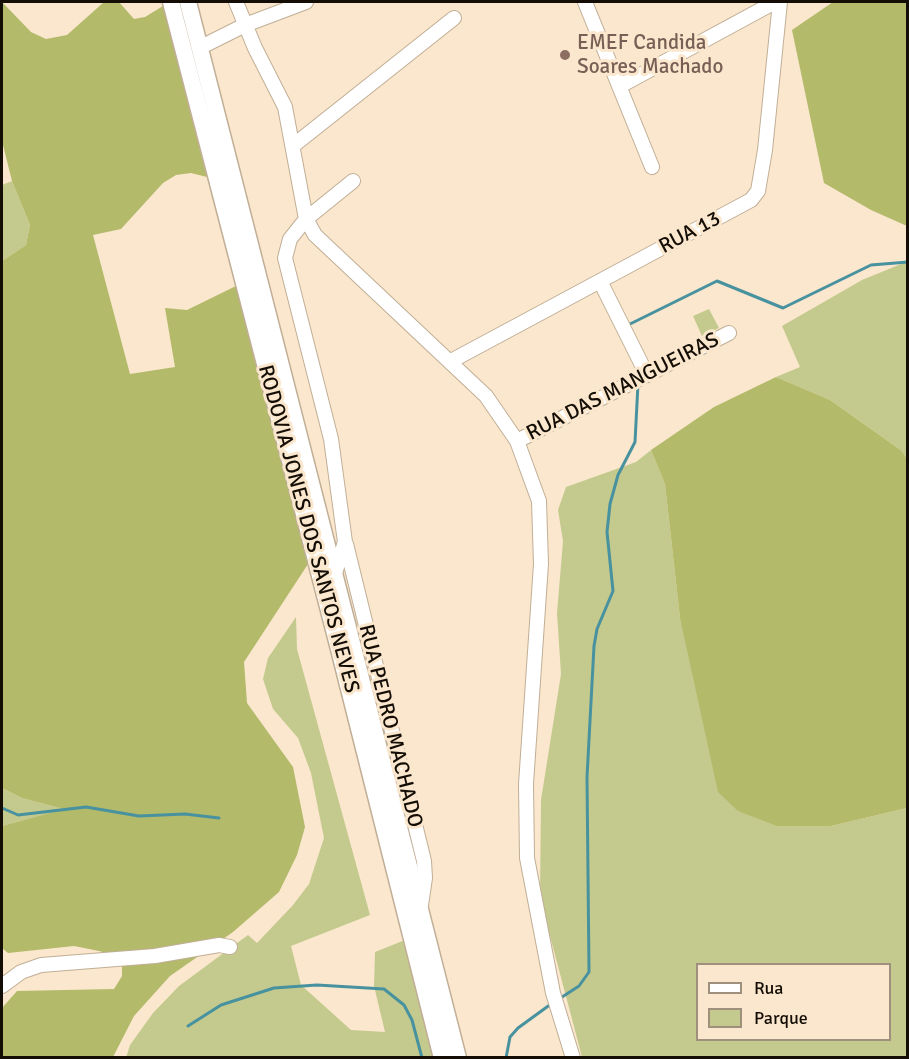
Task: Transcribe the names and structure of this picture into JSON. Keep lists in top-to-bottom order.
{
  "streets": {
    "main road": ["RODOVIA JONES DOS SANTOS NEVES"],
    "street": ["RUA 13", "RUA DAS MANGUEIRAS", "RUA PEDRO MACHADO"]
  },
  "crossings": [
    ["RODOVIA JONES DOS SANTOS NEVES", "RUA PEDRO MACHADO"]
  ],
  "places": ["EMEF Candida Soares Machado"],
  "legend": ["Rua", "Parque"]
}
